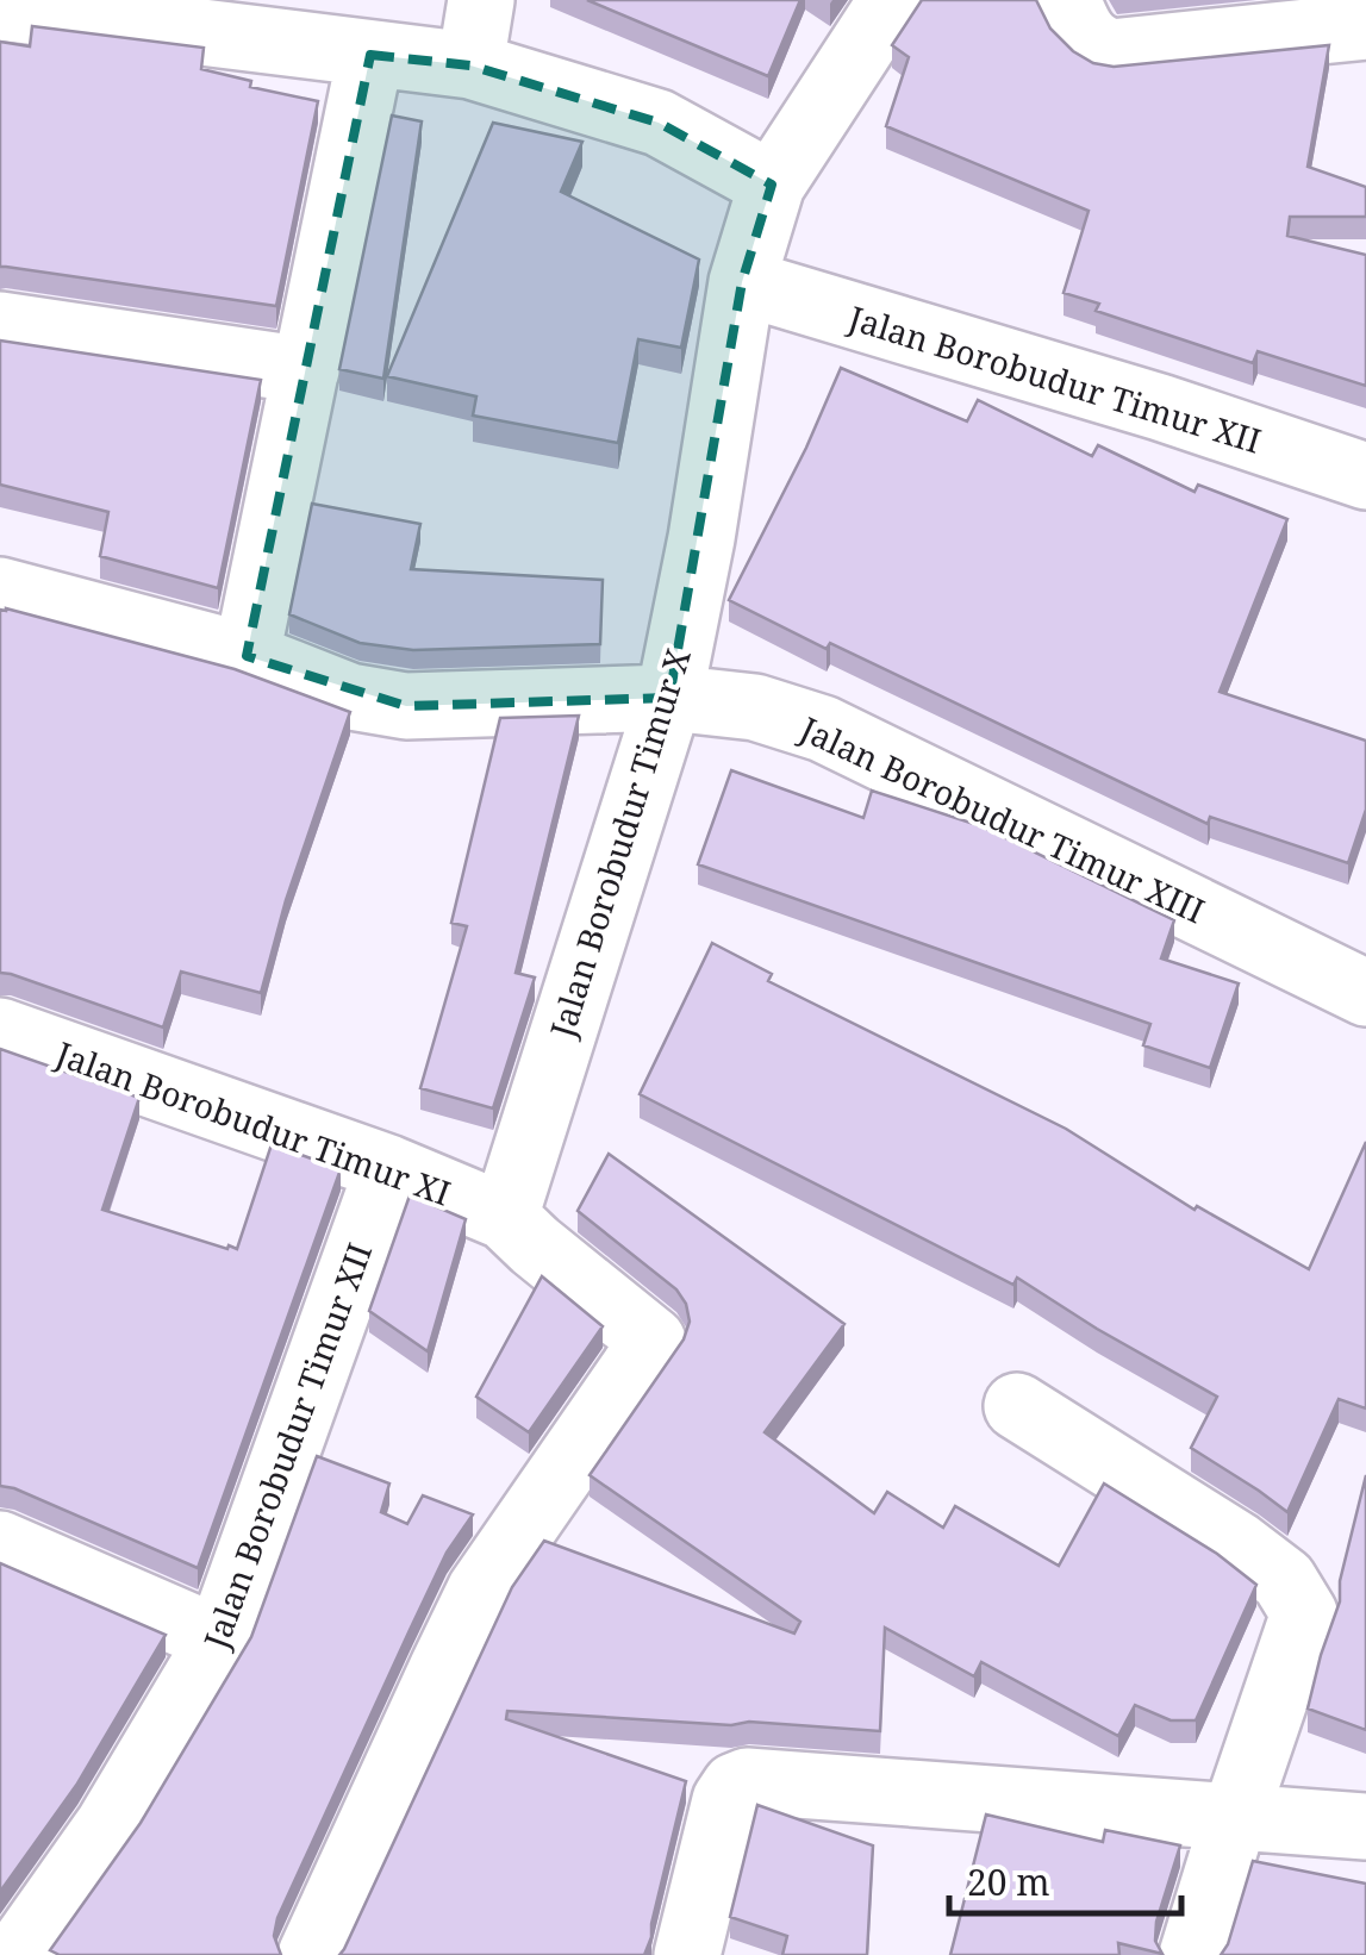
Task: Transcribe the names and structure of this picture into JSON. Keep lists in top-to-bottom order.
{
  "streets": {
    "street": [
      "Jalan Borobudur Timur XII",
      "Jalan Borobudur Timur XIII",
      "Jalan Borobudur Timur X",
      "Jalan Borobudur Timur XI"
    ]
  },
  "crossings": [
    ["Jalan Borobudur Timur XII", "Jalan Borobudur Timur X"],
    ["Jalan Borobudur Timur XII", "Jalan Borobudur Timur XI"],
    ["Jalan Borobudur Timur XIII", "Jalan Borobudur Timur X"],
    ["Jalan Borobudur Timur X", "Jalan Borobudur Timur XI"]
  ],
  "scale_bar": "20 m"
}
